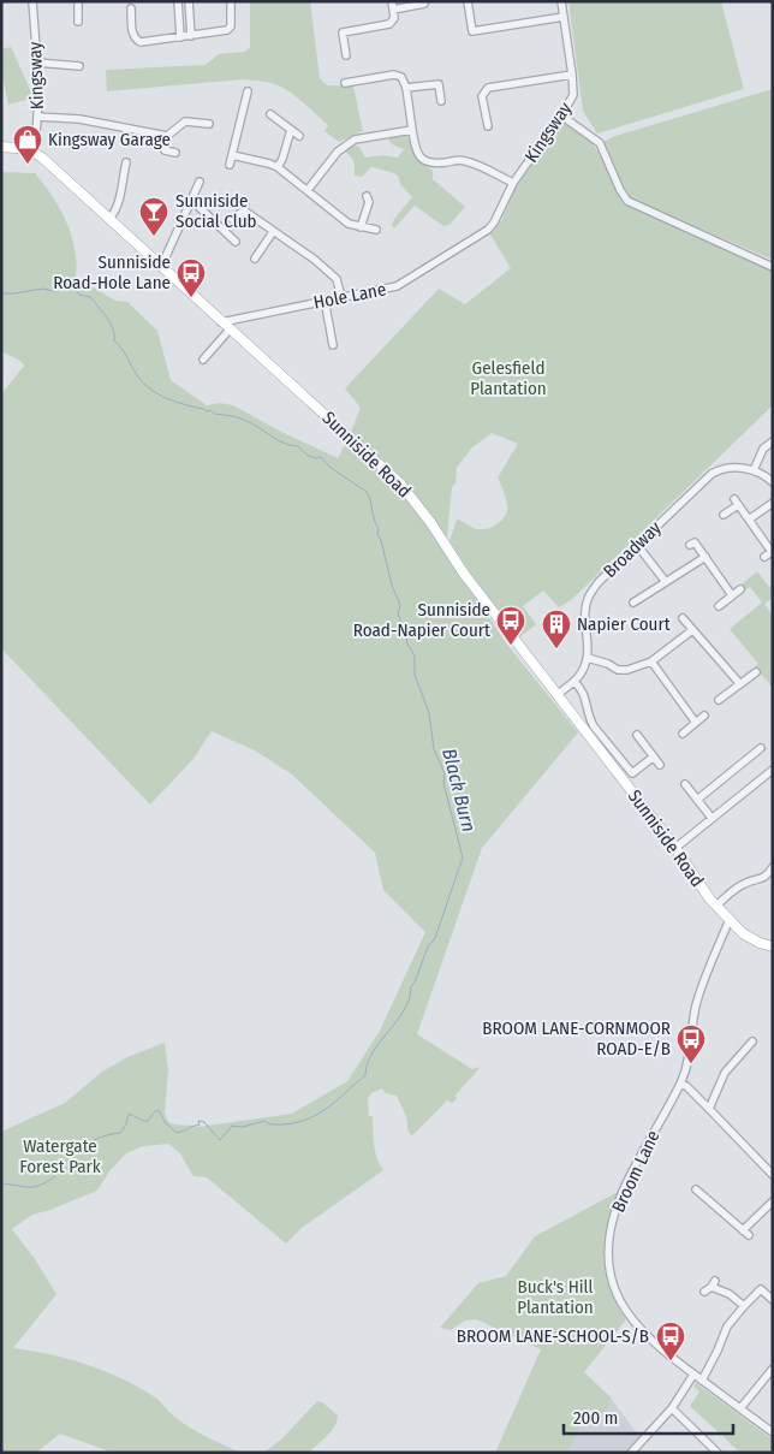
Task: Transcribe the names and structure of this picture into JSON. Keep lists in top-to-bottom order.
{
  "streets": {
    "main road": ["Sunniside Road"],
    "street": [
      "Kingsway",
      "Hole Lane",
      "Broadway",
      "Broom Lane"
    ]
  },
  "crossings": [
    ["Kingsway", "Hole Lane"],
    ["Kingsway", "Sunniside Road"],
    ["Hole Lane", "Sunniside Road"],
    ["Sunniside Road", "Broom Lane"]
  ],
  "water": ["Black Burn"],
  "parks": ["Gelesfield Plantation", "Watergate Forest Park", "Buck's Hill Plantation"],
  "places": {
    "shop": ["Kingsway Garage"],
    "bar": ["Sunniside Social Club"],
    "bus stop": [
      "Sunniside Road-Hole Lane",
      "Sunniside Road-Napier Court",
      "BROOM LANE-CORNMOOR ROAD-E/B",
      "BROOM LANE-SCHOOL-S/B"
    ],
    "building": ["Napier Court"]
  },
  "scale_bar": "200 m"
}
